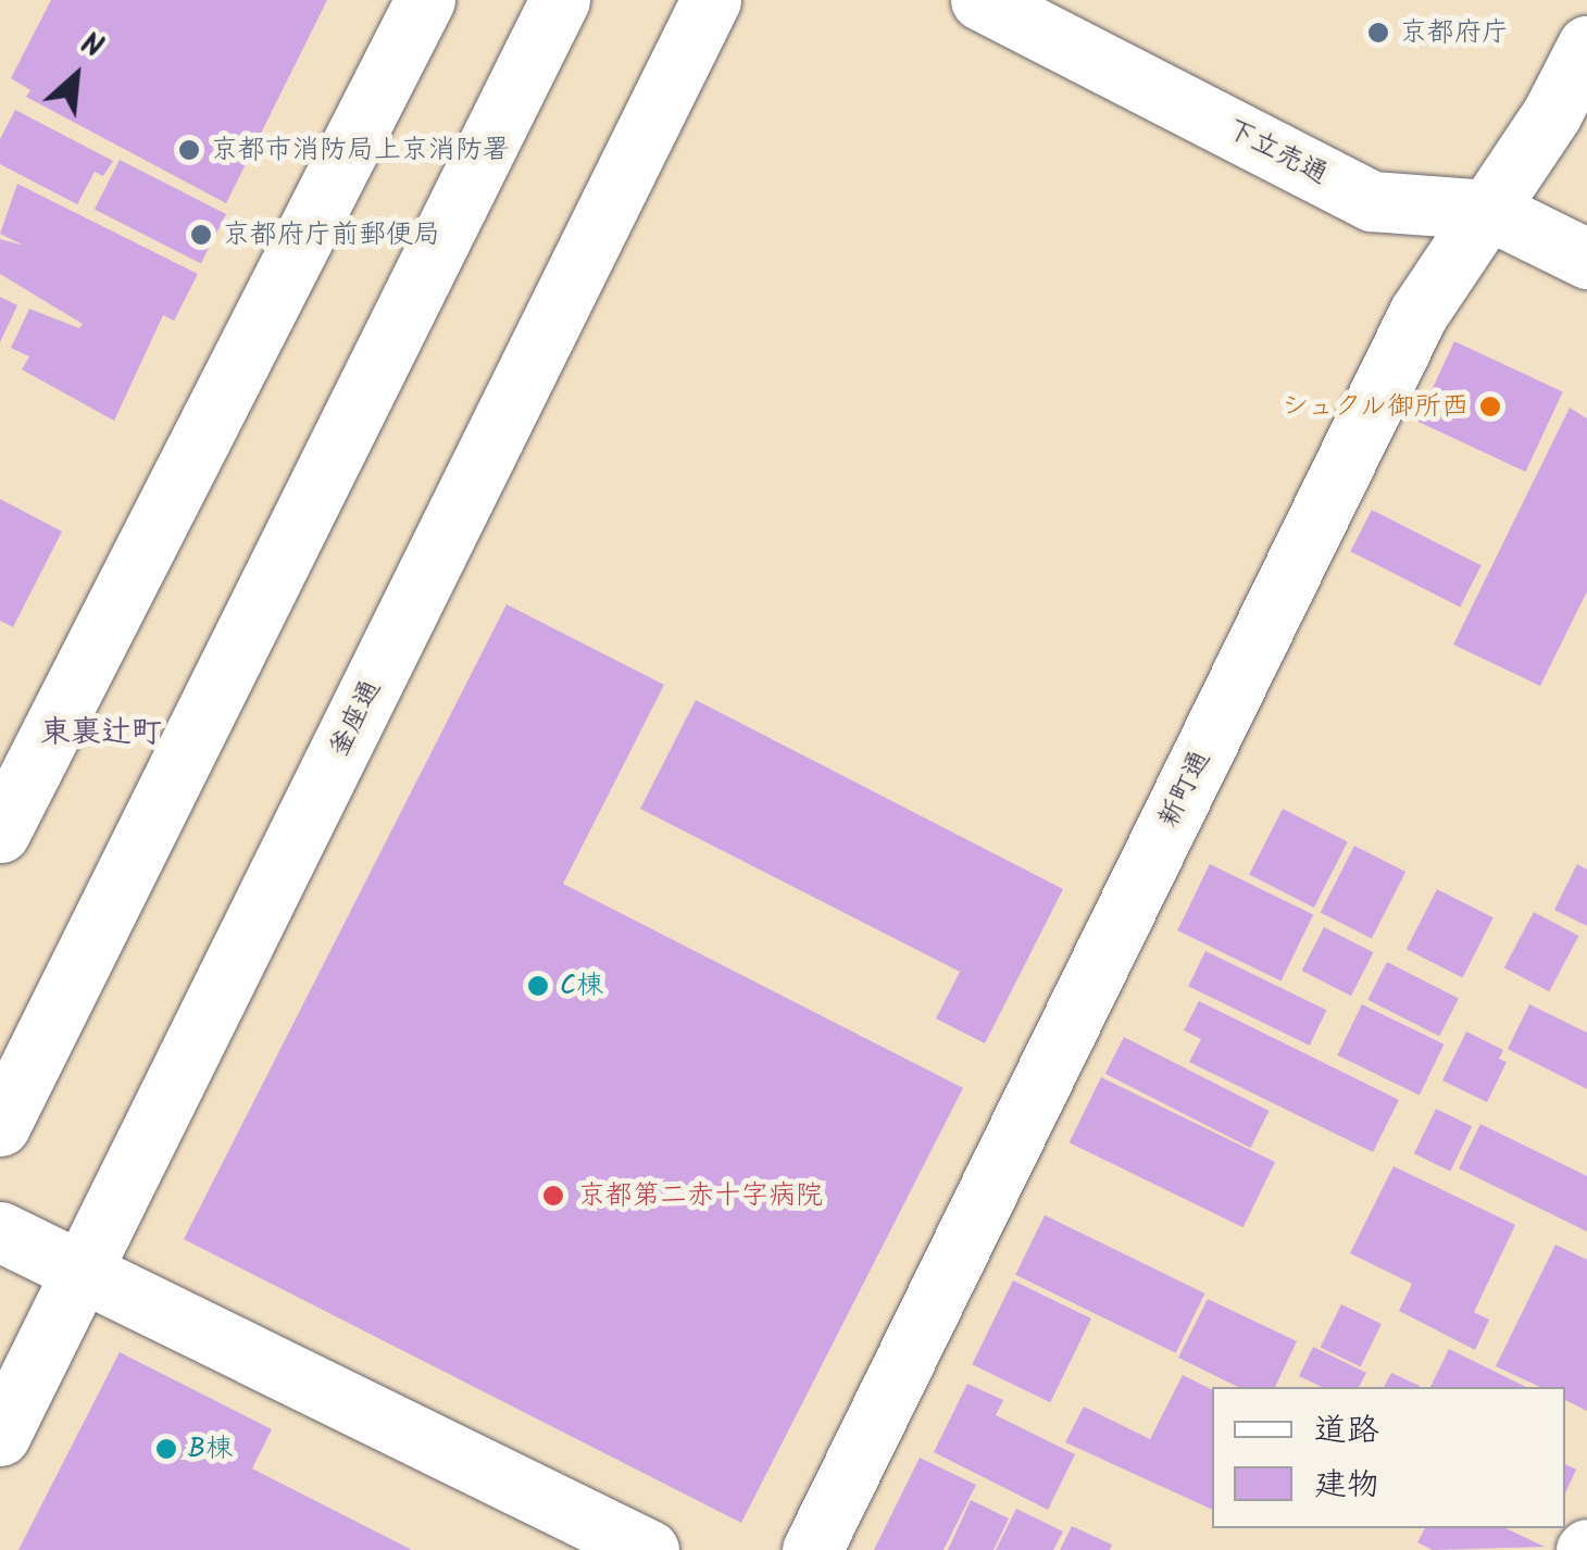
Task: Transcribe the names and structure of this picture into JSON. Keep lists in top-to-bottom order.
{
  "streets": {
    "street": ["下立売通", "釜座通", "新町通"]
  },
  "crossings": [
    ["下立売通", "新町通"]
  ],
  "districts": ["東裏辻町"],
  "places": [
    "京都府庁",
    "京都市消防局上京消防署",
    "京都府庁前郵便局",
    "シュクル御所西",
    "C棟",
    "京都第二赤十字病院",
    "B棟"
  ],
  "legend": ["道路", "建物"],
  "north": "top right"
}
